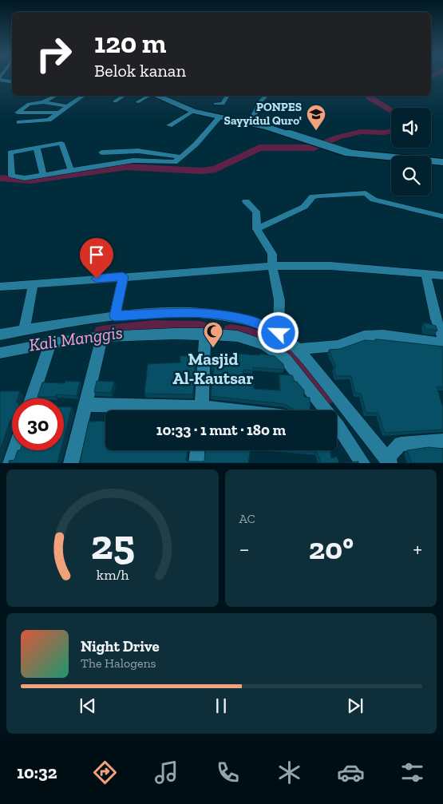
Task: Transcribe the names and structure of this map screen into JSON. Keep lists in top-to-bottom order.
{
  "water": ["Kali Manggis"],
  "places": {
    "school or university": ["PONPES Sayyidul Quro'"],
    "mosque": ["Masjid Al-Kautsar"]
  },
  "page": {
    "turn": ["120 m", "Belok kanan"],
    "limit": "30",
    "trip": "10:33 · 1 mnt · 180 m",
    "tile": "AC",
    "heat": ["−", "20°", "+"],
    "song": ["Night Drive", "The Halogens"],
    "tabs": "10:32",
    "gauge": ["25", "km/h"]
  }
}
